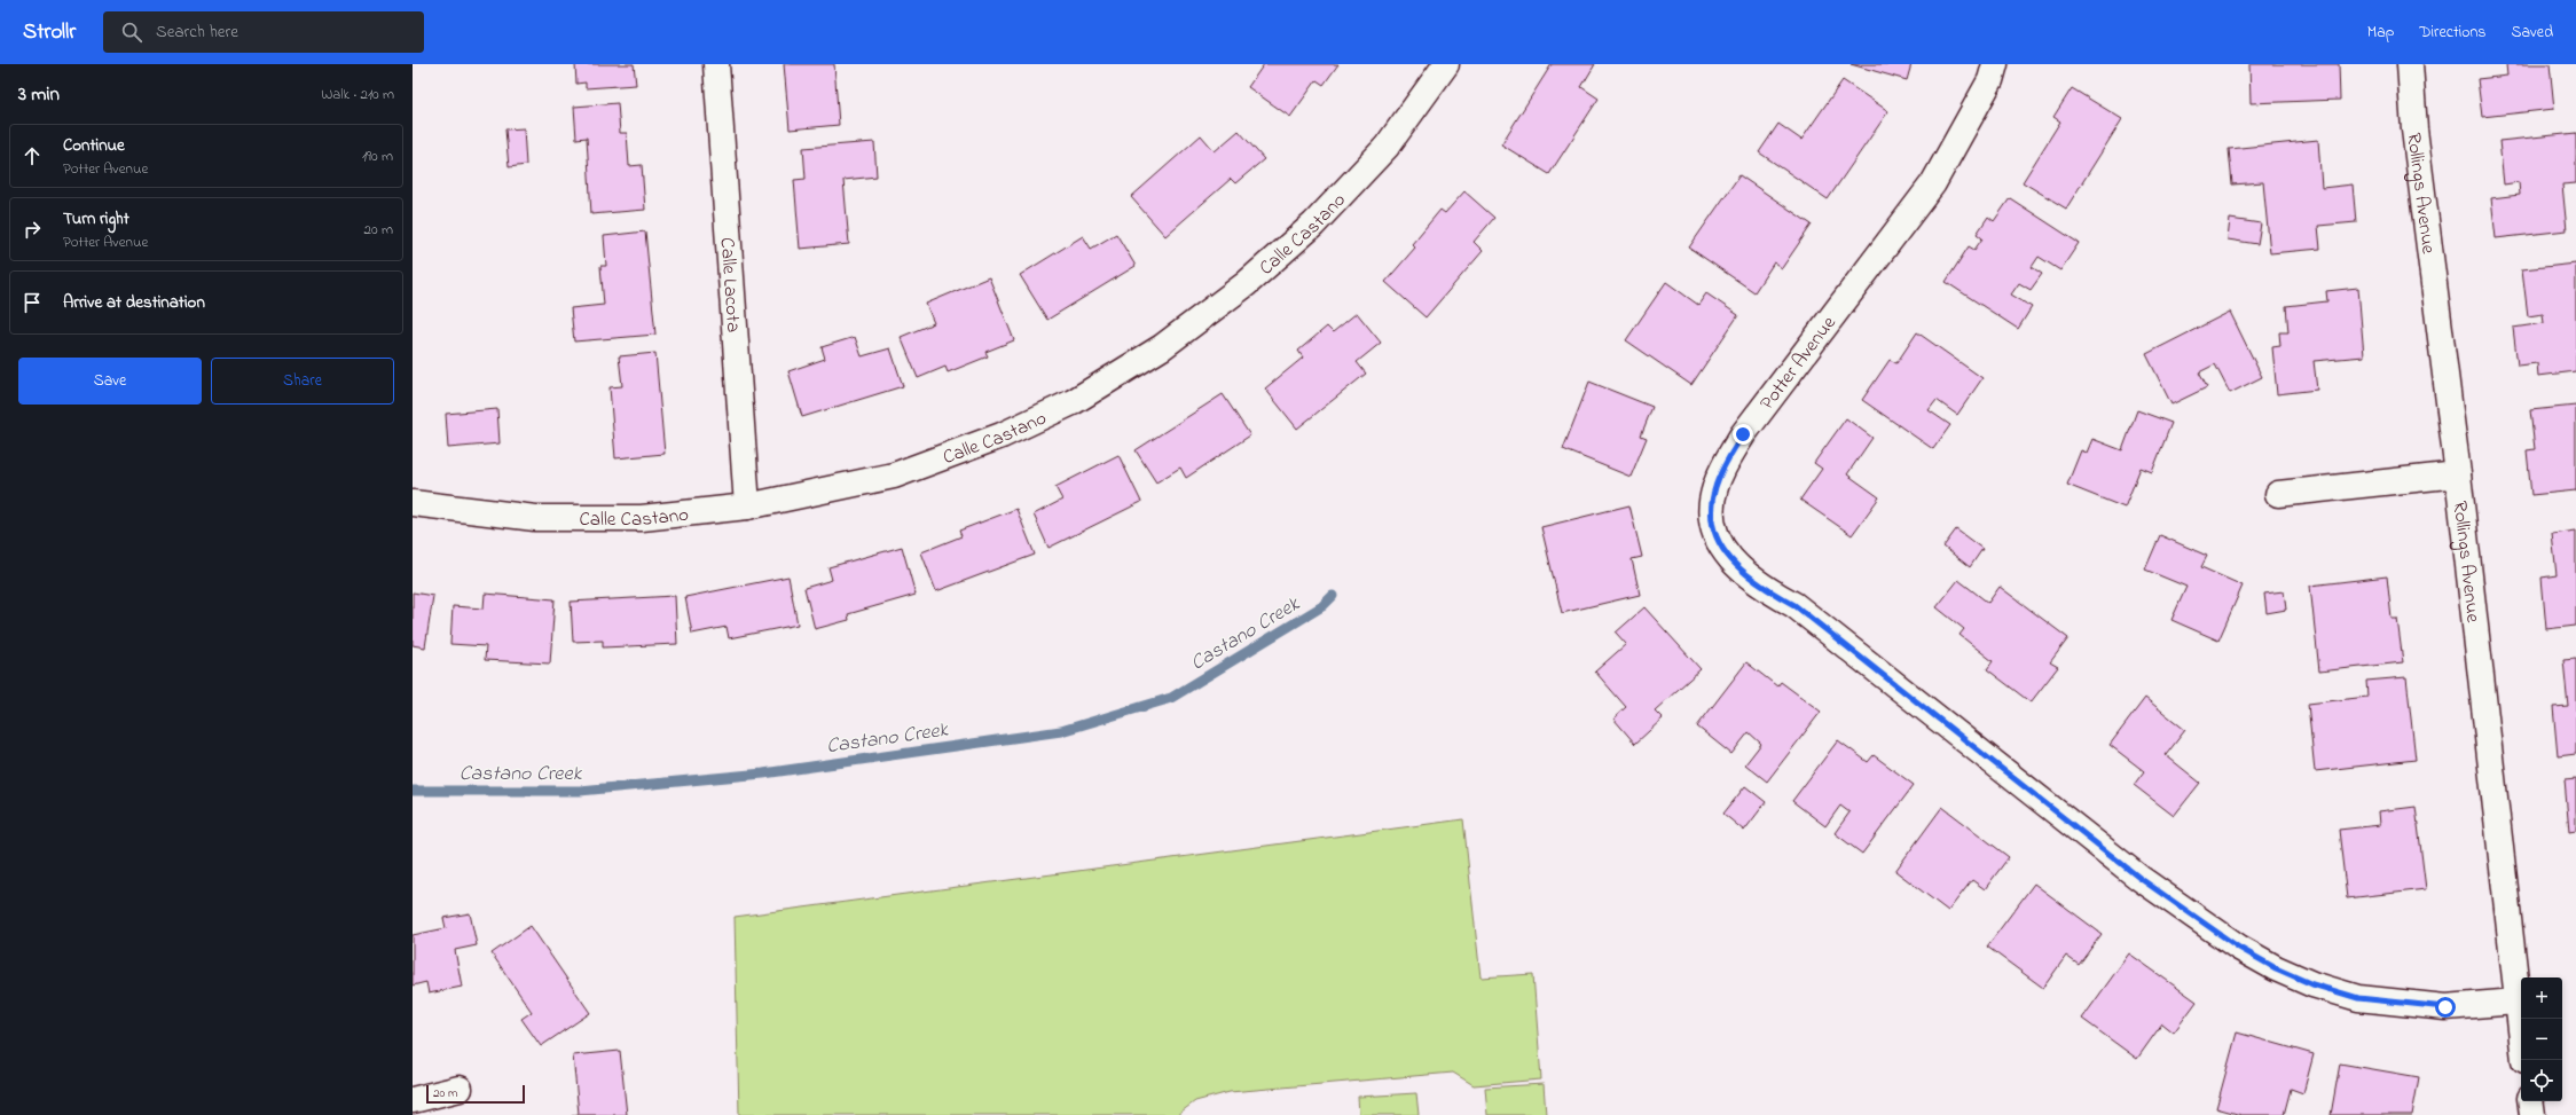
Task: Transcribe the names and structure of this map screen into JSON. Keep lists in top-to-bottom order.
{
  "streets": {
    "street": [
      "Rollings Avenue",
      "Calle Castano",
      "Calle Lacota",
      "Potter Avenue"
    ]
  },
  "crossings": [
    ["Rollings Avenue", "Potter Avenue"],
    ["Calle Castano", "Calle Lacota"]
  ],
  "water": ["Castano Creek"],
  "scale_bar": "20 m",
  "page": {
    "header": "Strollr",
    "search": "Search here",
    "nav": ["Map", "Directions", "Saved"],
    "heading": ["3 min", "Walk · 210 m"],
    "list": [
      ["Continue", "Potter Avenue", "190 m"],
      ["Turn right", "Potter Avenue", "20 m"],
      "Arrive at destination"
    ],
    "buttons": ["Save", "Share"],
    "map_buttons": ["+", "−"],
    "scale": "20 m"
  }
}
